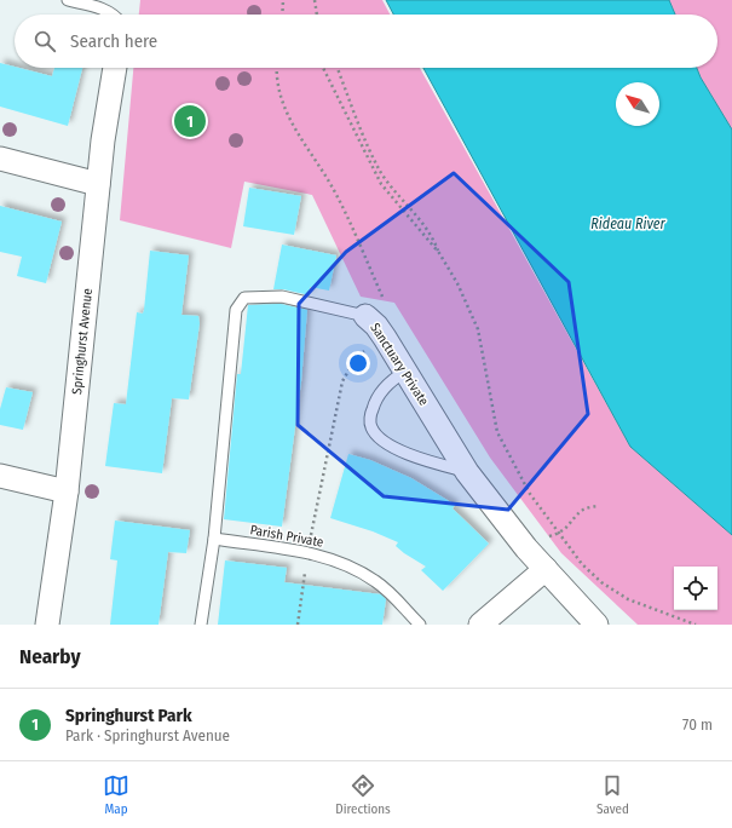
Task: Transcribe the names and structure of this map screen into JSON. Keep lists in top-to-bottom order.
{
  "streets": {
    "street": ["Springhurst Avenue", "Sanctuary Private"],
    "lane": ["Parish Private"]
  },
  "crossings": [
    ["Sanctuary Private", "Parish Private"]
  ],
  "water": ["Rideau River"],
  "north": "top left",
  "page": {
    "search": "Search here",
    "pins": "1",
    "heading": "Nearby",
    "list": [
      {
        "mark": "1",
        "name": "Springhurst Park",
        "note": "Park · Springhurst Avenue",
        "value": "70 m"
      }
    ],
    "nav": ["Map", "Directions", "Saved"]
  }
}
